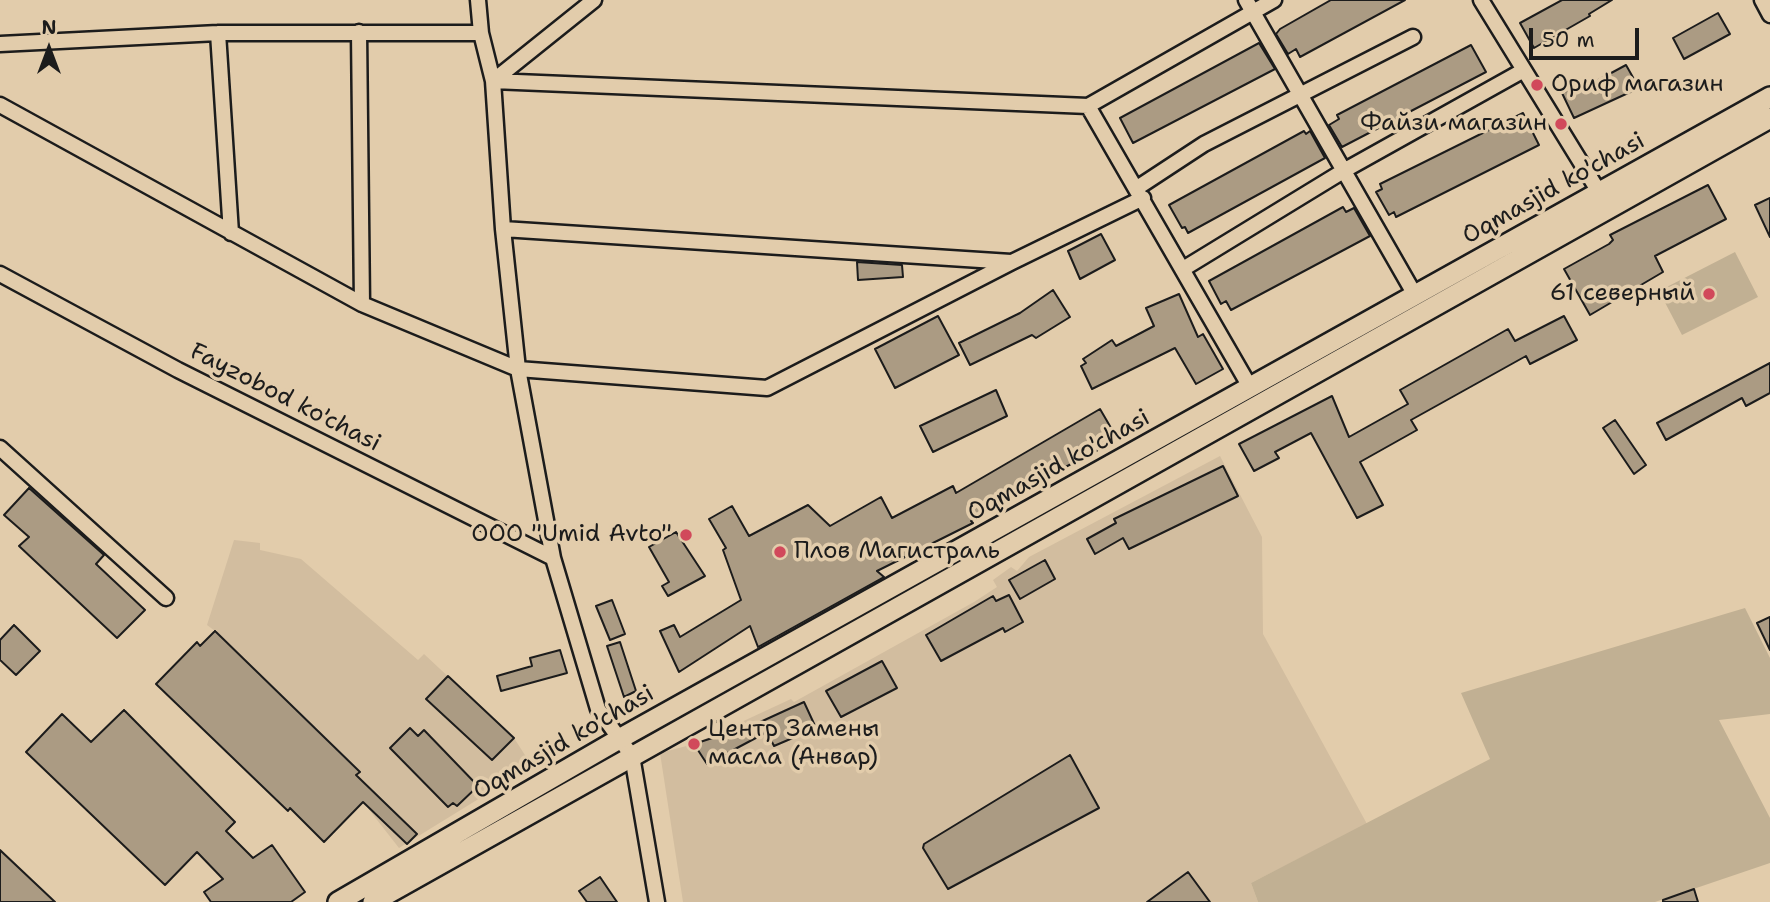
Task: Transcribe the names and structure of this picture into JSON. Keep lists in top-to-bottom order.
{
  "streets": {
    "main road": ["Oqmasjid ko'chasi"],
    "street": ["Fayzobod ko'chasi"]
  },
  "places": [
    "Ориф магазин",
    "Файзи магазин",
    "61 северный",
    "ООО \"Umid Avto\"",
    "Плов Магистраль",
    "Центр Замены масла (Анвар)"
  ],
  "scale_bar": "50 m",
  "north": "top"
}
